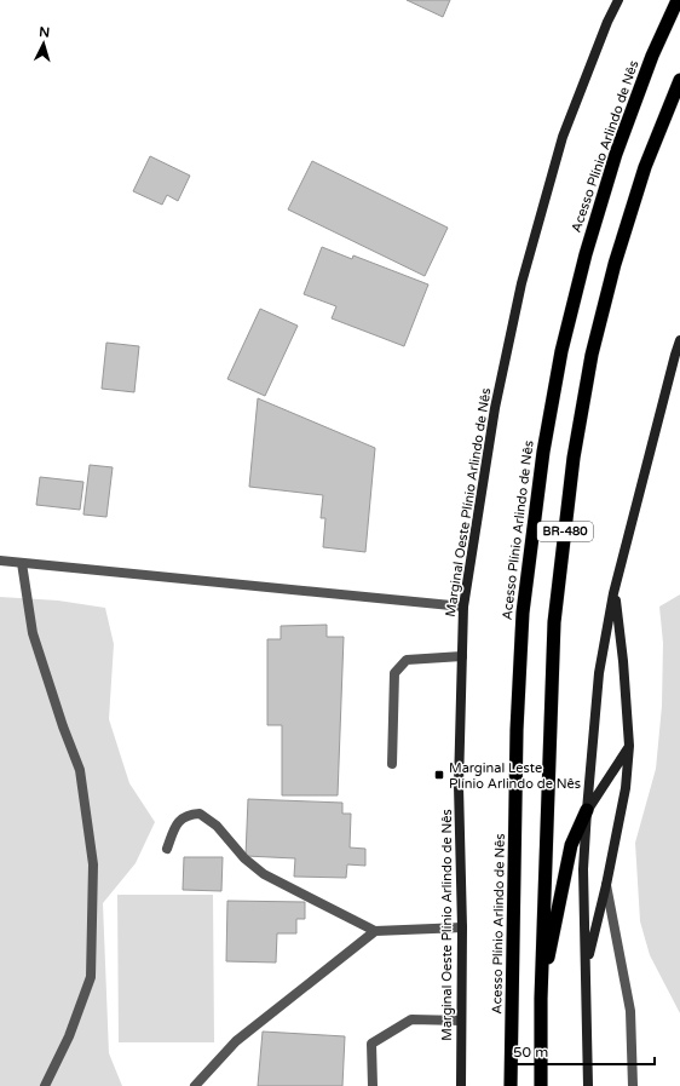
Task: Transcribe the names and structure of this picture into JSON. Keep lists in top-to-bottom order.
{
  "streets": {
    "highway": ["Acesso Plínio Arlindo de Nês", "BR-480"],
    "main road": ["Marginal Oeste Plínio Arlindo de Nês"]
  },
  "places": {
    "transit": ["Marginal Leste Plínio Arlindo de Nês"]
  },
  "scale_bar": "50 m",
  "north": "top"
}
